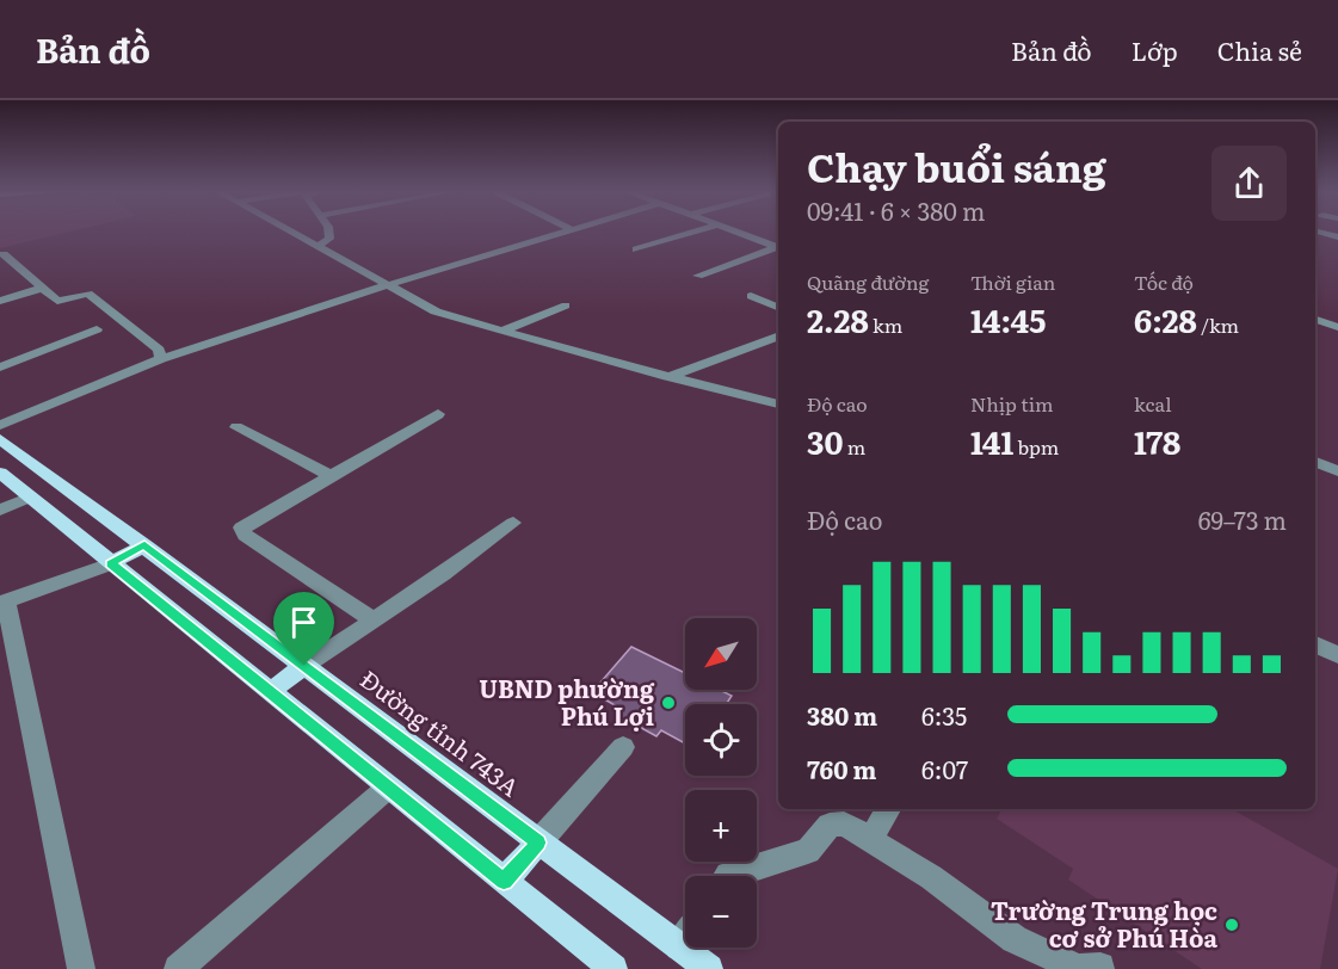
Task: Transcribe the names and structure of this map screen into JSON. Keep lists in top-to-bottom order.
{
  "streets": {
    "main road": ["Đường tỉnh 743A"]
  },
  "places": ["UBND phường Phú Lợi", "Trường Trung học cơ sở Phú Hòa"],
  "north": "bottom left",
  "page": {
    "header": "Bản đồ",
    "nav": ["Bản đồ", "Lớp", "Chia sẻ"],
    "heading": ["Chạy buổi sáng", "09:41 · 6 × 380 m"],
    "stats": [
      ["Quãng đường", "2.28 km"],
      ["Thời gian", "14:45"],
      ["Tốc độ", "6:28 /km"],
      ["Độ cao", "30 m"],
      ["Nhịp tim", "141 bpm"],
      ["kcal", "178"]
    ],
    "chart": ["Độ cao", "69–73 m"],
    "map_buttons": ["+", "−"],
    "list": [
      {
        "name": "380 m",
        "note": "6:35"
      },
      {
        "name": "760 m",
        "note": "6:07"
      }
    ]
  }
}
